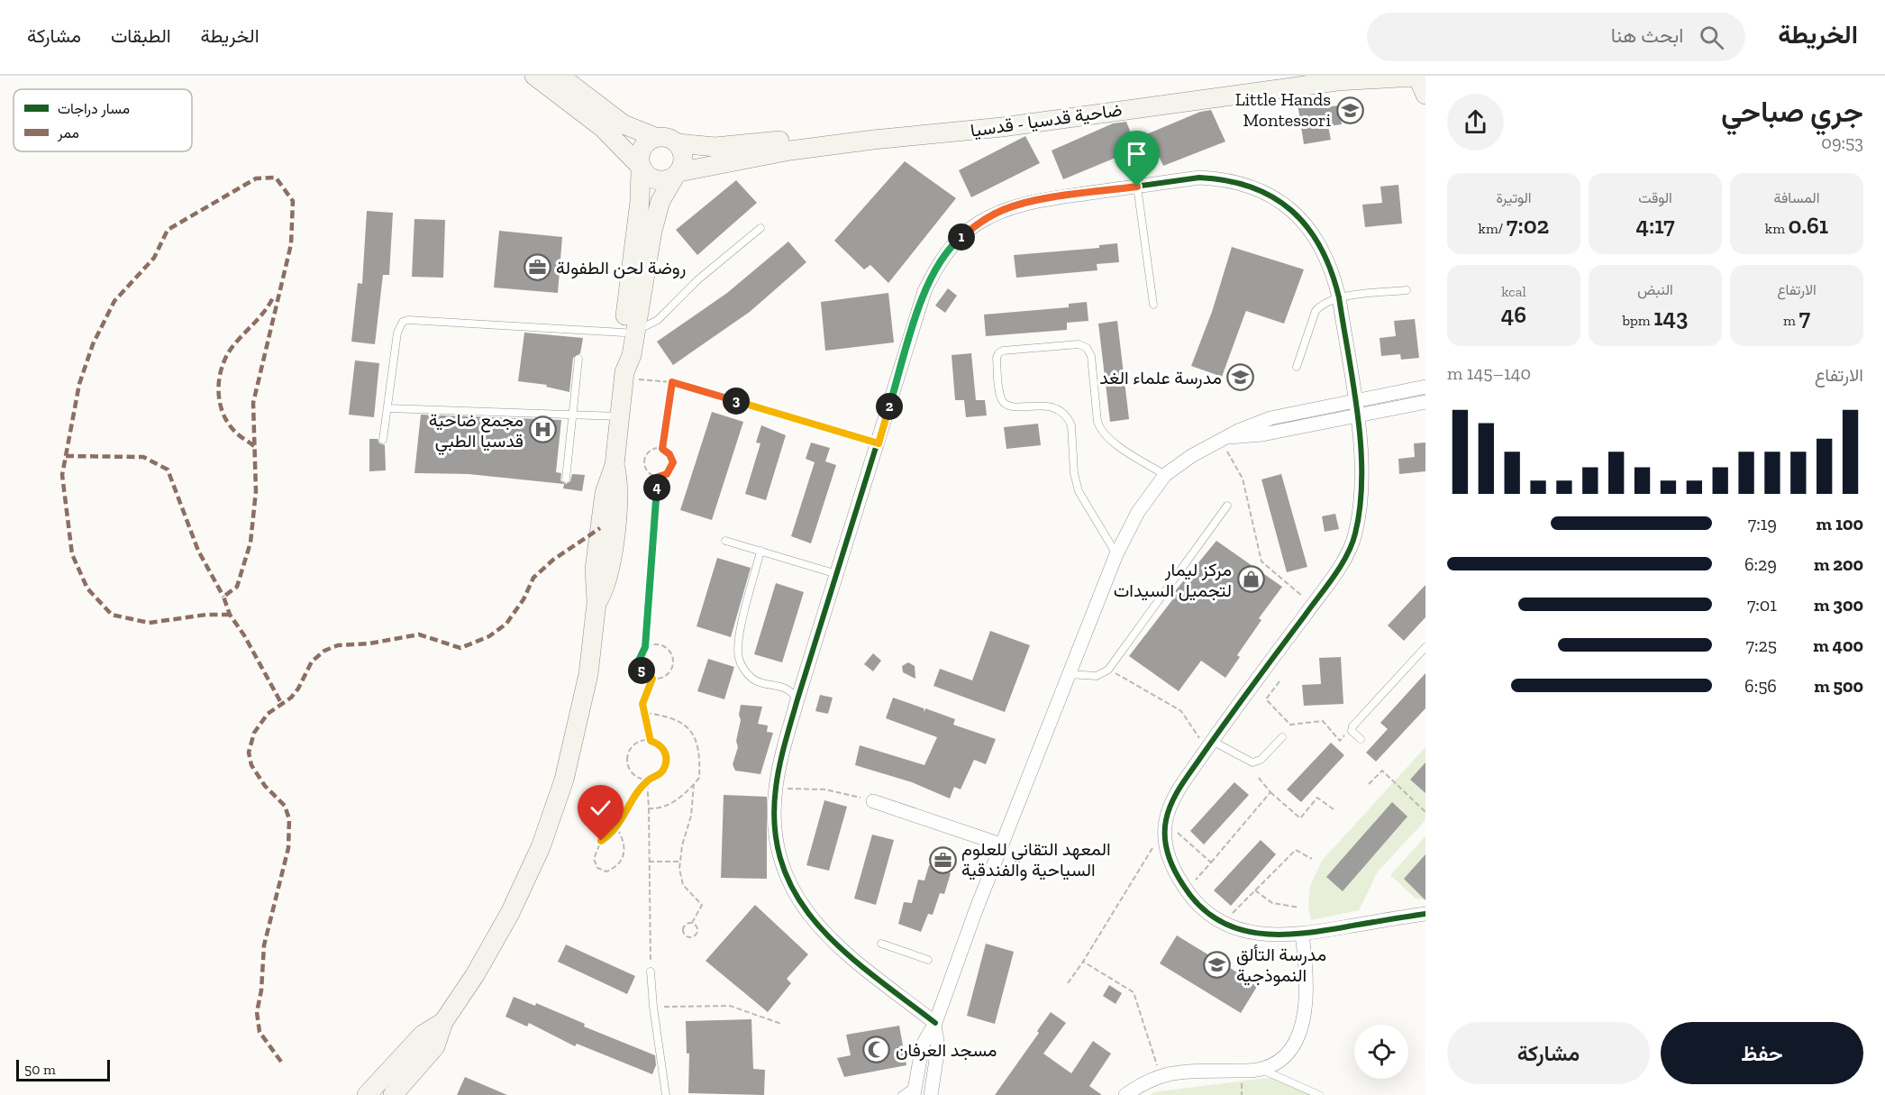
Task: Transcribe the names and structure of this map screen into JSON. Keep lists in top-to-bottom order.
{
  "streets": {
    "main road": ["ضاحية قدسيا - قدسيا"]
  },
  "places": {
    "school or university": ["Little Hands Montessori", "مدرسة علماء الغد", "مدرسة التألق النموذجية"],
    "office": ["روضة لحن الطفولة", "المعهد التقاني للعلوم السياحية والفندقية"],
    "hospital": ["مجمع ضاحية قدسيا الطبي"],
    "shop": ["مركز ليمار لتجميل السيدات"],
    "mosque": ["مسجد العرفان"]
  },
  "legend": ["مسار دراجات", "ممر"],
  "scale_bar": "50 m",
  "page": {
    "header": "الخريطة",
    "search": "ابحث هنا",
    "nav": ["الخريطة", "الطبقات", "مشاركة"],
    "heading": ["جري صباحي", "09:53"],
    "stats": [
      ["المسافة", "0.61 km"],
      ["الوقت", "4:17"],
      ["الوتيرة", "7:02 /km"],
      ["الارتفاع", "7 m"],
      ["النبض", "143 bpm"],
      ["kcal", "46"]
    ],
    "pins": [
      "1",
      "3",
      "2",
      "4",
      "5"
    ],
    "chart": ["الارتفاع", "140–145 m"],
    "list": [
      {
        "name": "100 m",
        "note": "7:19"
      },
      {
        "name": "200 m",
        "note": "6:29"
      },
      {
        "name": "300 m",
        "note": "7:01"
      },
      {
        "name": "400 m",
        "note": "7:25"
      },
      {
        "name": "500 m",
        "note": "6:56"
      }
    ],
    "buttons": ["حفظ", "مشاركة"],
    "scale": "50 m"
  }
}
